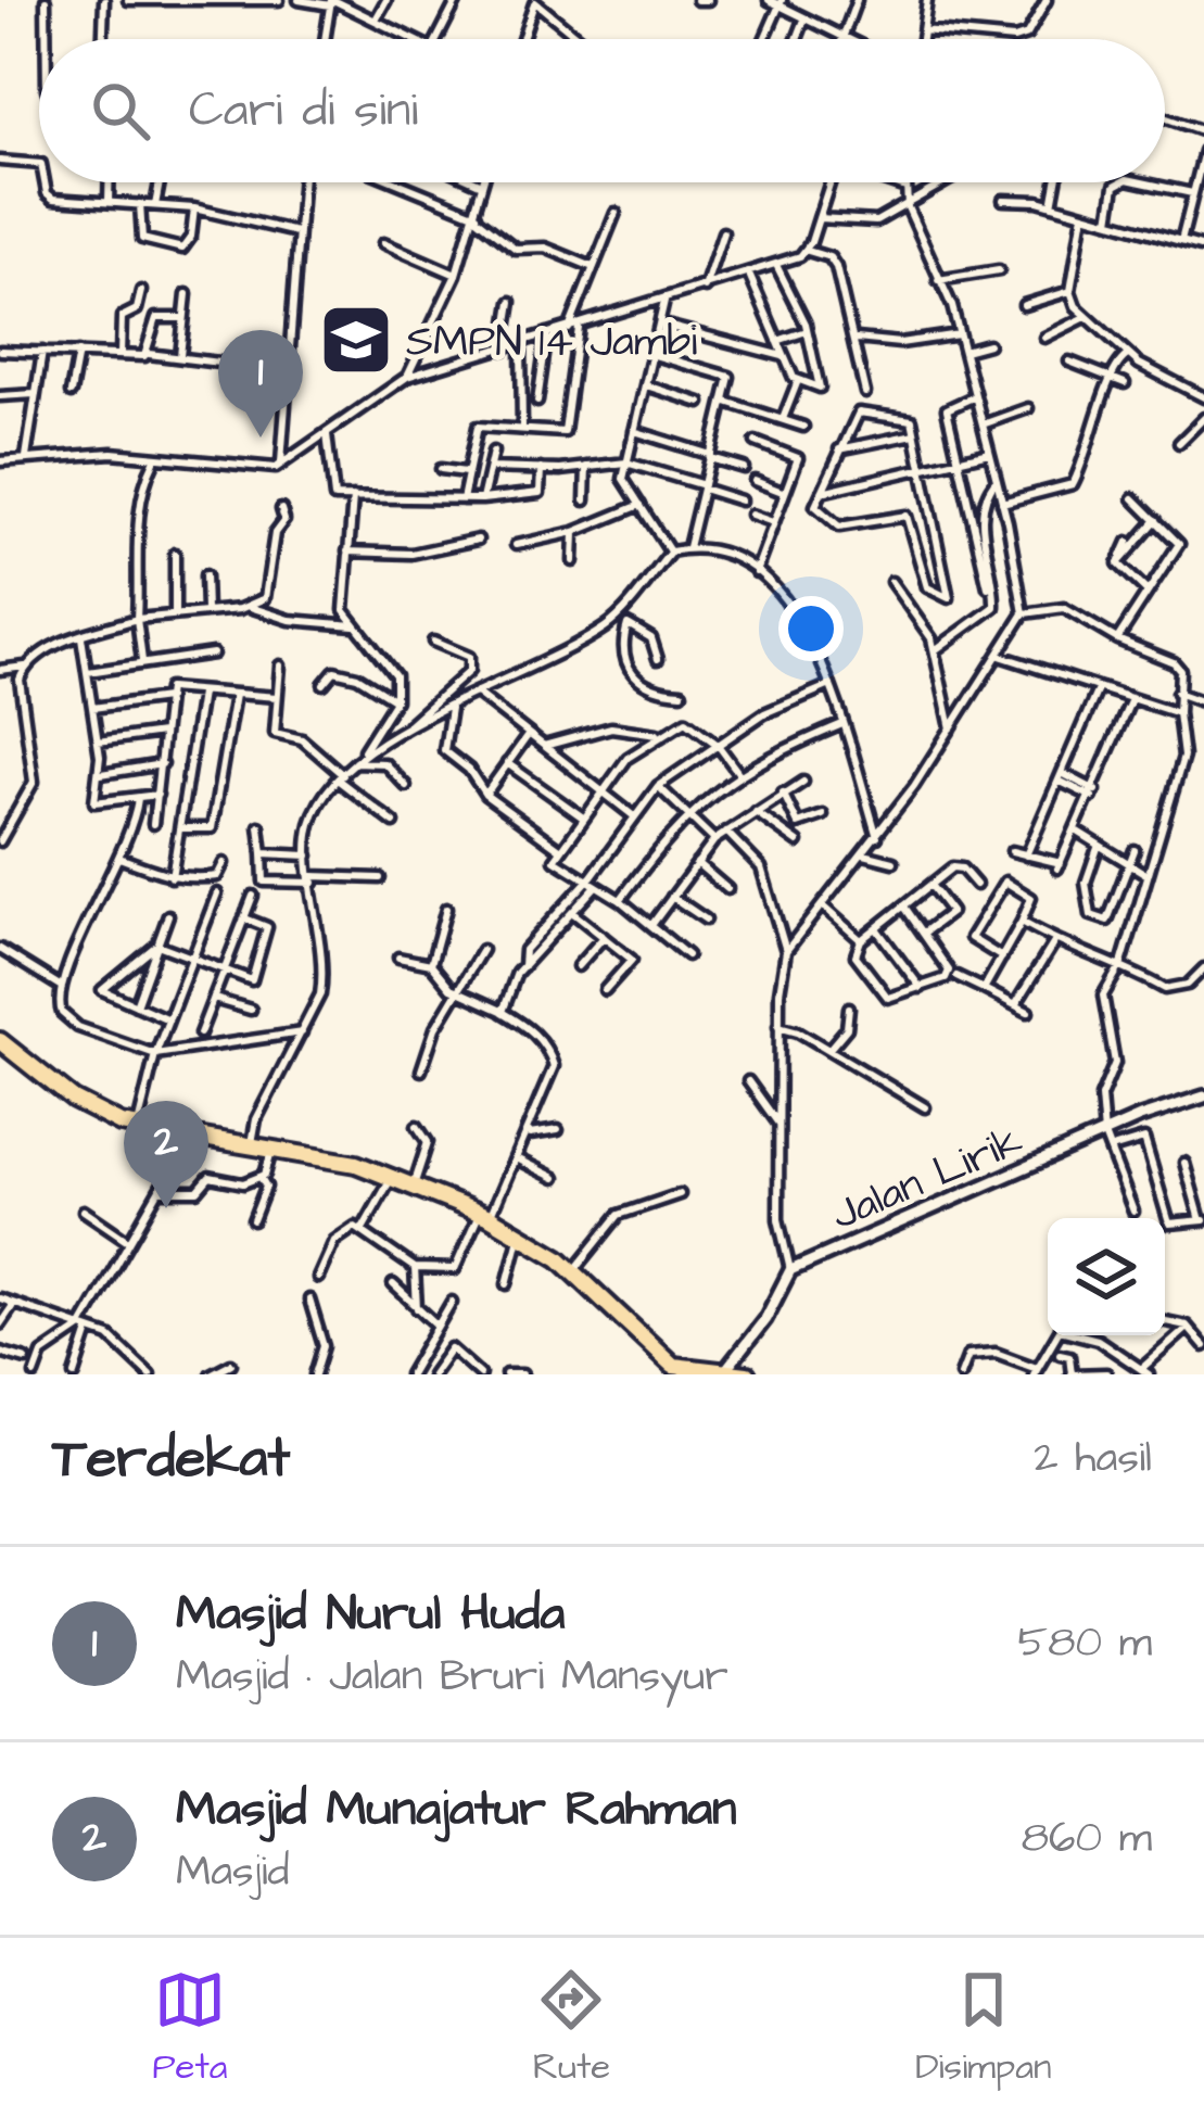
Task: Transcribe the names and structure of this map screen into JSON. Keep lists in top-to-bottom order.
{
  "streets": {
    "main road": ["Jalan Lirik"]
  },
  "places": {
    "school or university": ["SMPN 14 Jambi"]
  },
  "page": {
    "search": "Cari di sini",
    "pins": ["1", "2"],
    "heading": ["Terdekat", "2 hasil"],
    "list": [
      {
        "mark": "1",
        "name": "Masjid Nurul Huda",
        "note": "Masjid · Jalan Bruri Mansyur",
        "value": "580 m"
      },
      {
        "mark": "2",
        "name": "Masjid Munajatur Rahman",
        "note": "Masjid",
        "value": "860 m"
      }
    ],
    "nav": ["Peta", "Rute", "Disimpan"]
  }
}
